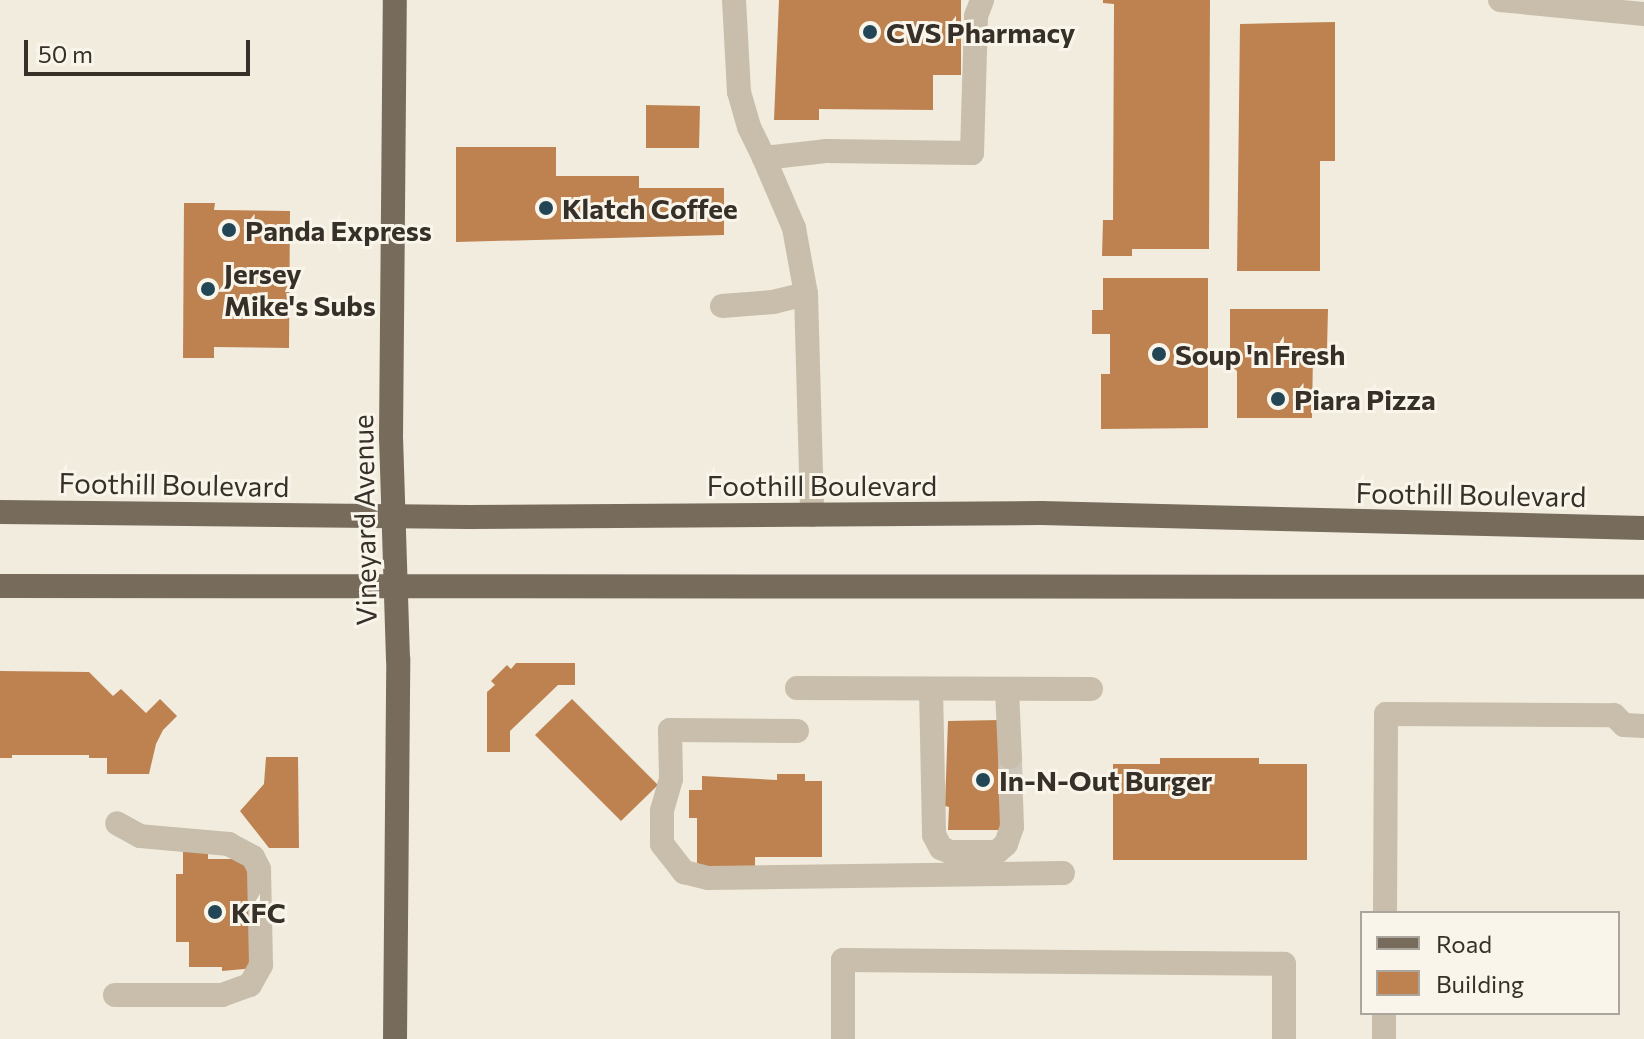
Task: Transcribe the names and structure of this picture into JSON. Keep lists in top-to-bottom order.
{
  "streets": {
    "main road": ["Foothill Boulevard", "Vineyard Avenue"]
  },
  "crossings": [
    ["Foothill Boulevard", "Vineyard Avenue"]
  ],
  "places": [
    "CVS Pharmacy",
    "Klatch Coffee",
    "Panda Express",
    "Jersey Mike's Subs",
    "Soup 'n Fresh",
    "Piara Pizza",
    "In-N-Out Burger",
    "KFC"
  ],
  "legend": ["Road", "Building"],
  "scale_bar": "50 m"
}
